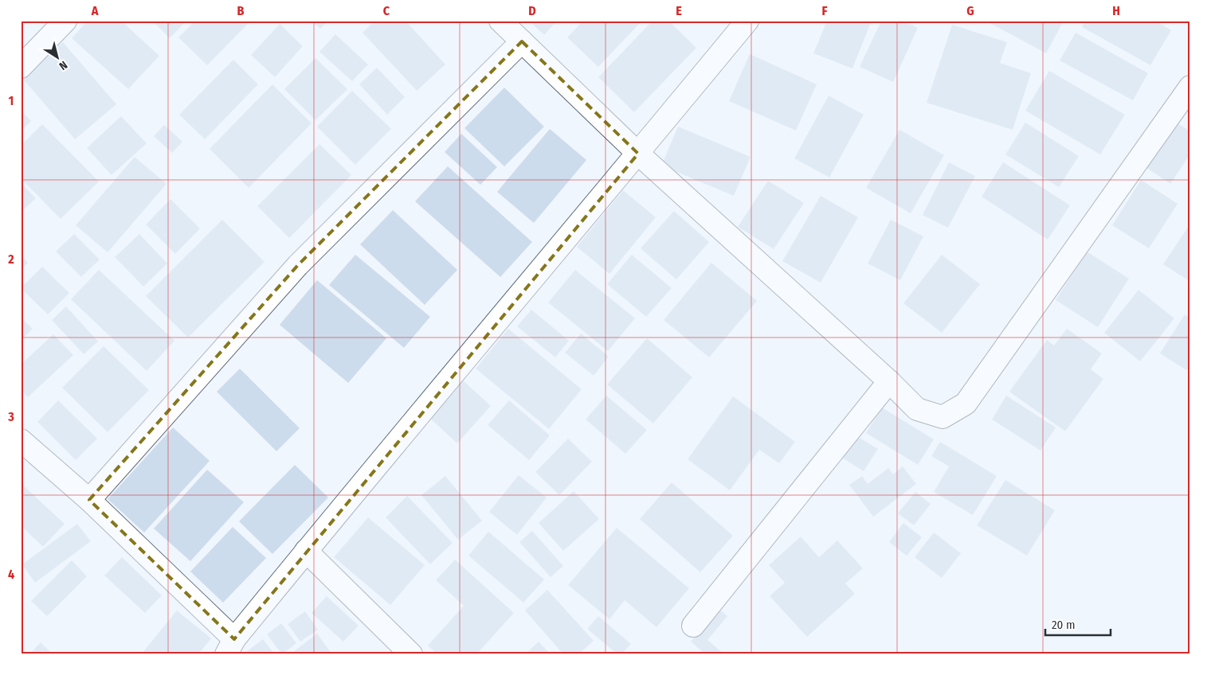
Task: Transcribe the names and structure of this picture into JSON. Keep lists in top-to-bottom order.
{
  "scale_bar": "20 m",
  "north": "bottom right",
  "grid": {
    "columns": [
      "A",
      "B",
      "C",
      "D",
      "E",
      "F",
      "G",
      "H"
    ],
    "rows": [
      "1",
      "2",
      "3",
      "4"
    ]
  }
}
